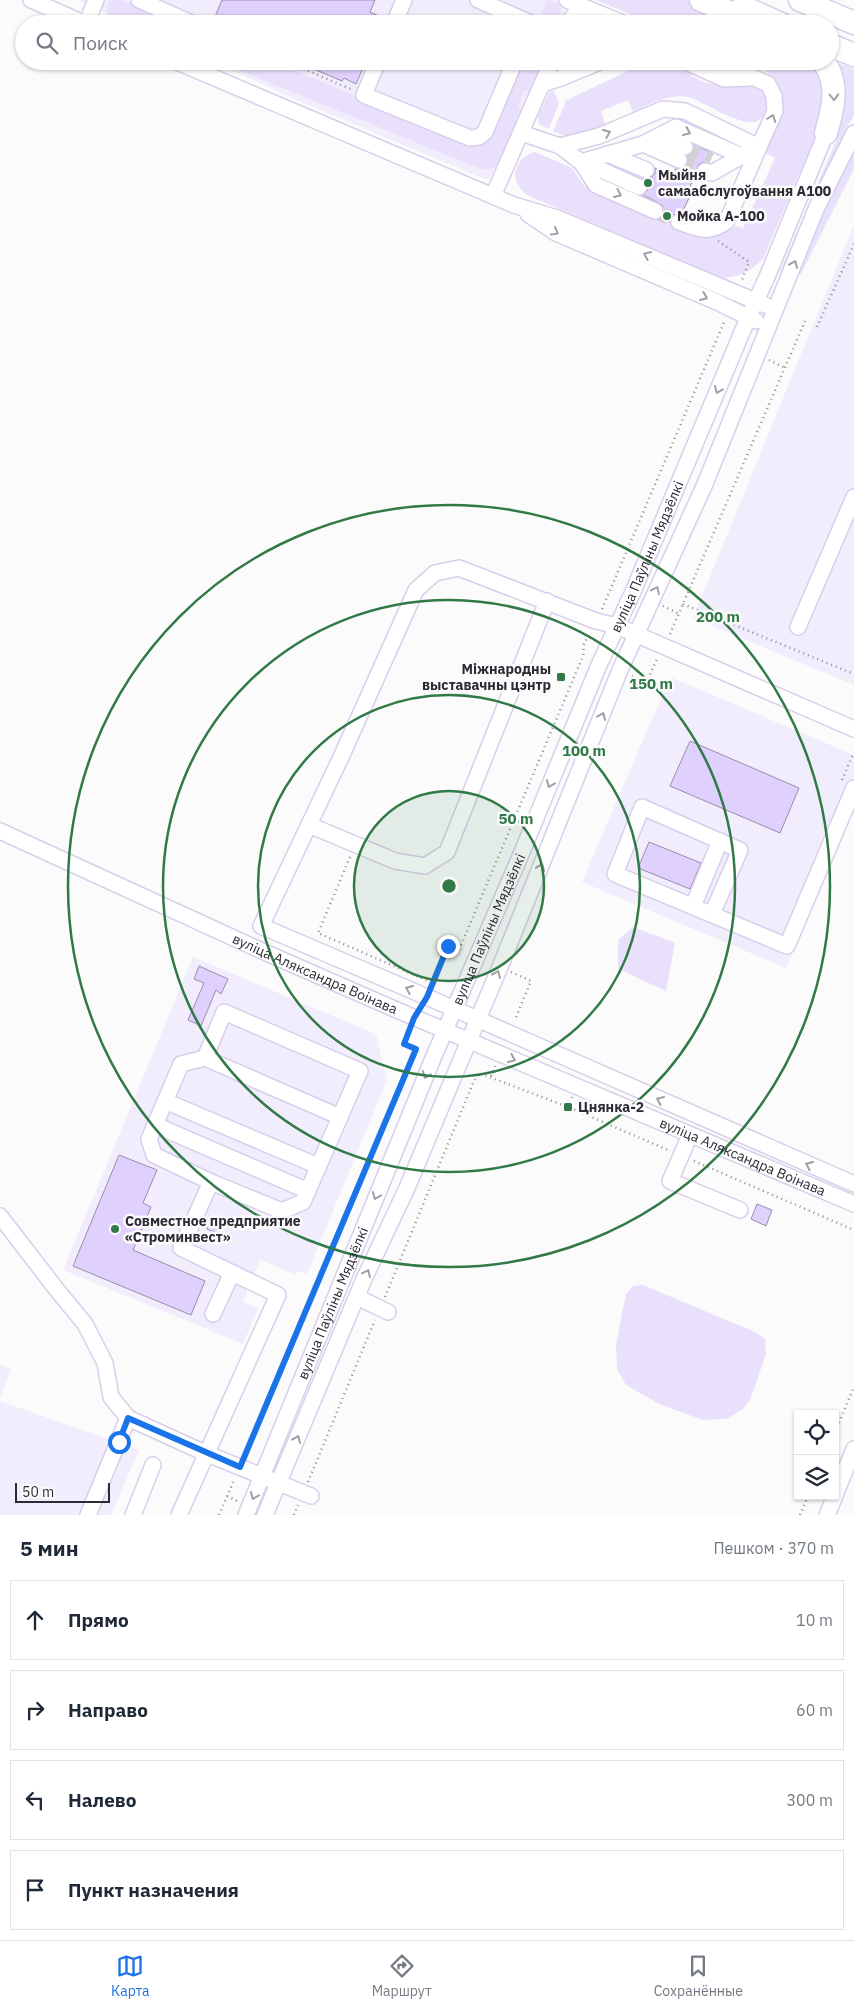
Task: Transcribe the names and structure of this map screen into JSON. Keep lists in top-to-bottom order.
{
  "streets": {
    "street": ["вуліца Паўліны Мядзёлкі", "вуліца Аляксандра Воінава"]
  },
  "crossings": [
    ["вуліца Паўліны Мядзёлкі", "вуліца Аляксандра Воінава"]
  ],
  "places": {
    "other": ["Мыйня самаабслугоўвання A100", "Мойка A-100", "Совместное предприятие «Строминвест»"],
    "transit": ["Міжнародны выставачны цэнтр", "Цнянка-2"]
  },
  "scale_bar": "50 m",
  "page": {
    "search": "Поиск",
    "scale": "50 m",
    "heading": ["5 мин", "Пешком · 370 m"],
    "list": [
      ["Прямо", "10 m"],
      ["Направо", "60 m"],
      ["Налево", "300 m"],
      "Пункт назначения"
    ],
    "nav": ["Карта", "Маршрут", "Сохранённые"]
  },
  "rings": [
    "200 m",
    "150 m",
    "100 m",
    "50 m"
  ]
}
